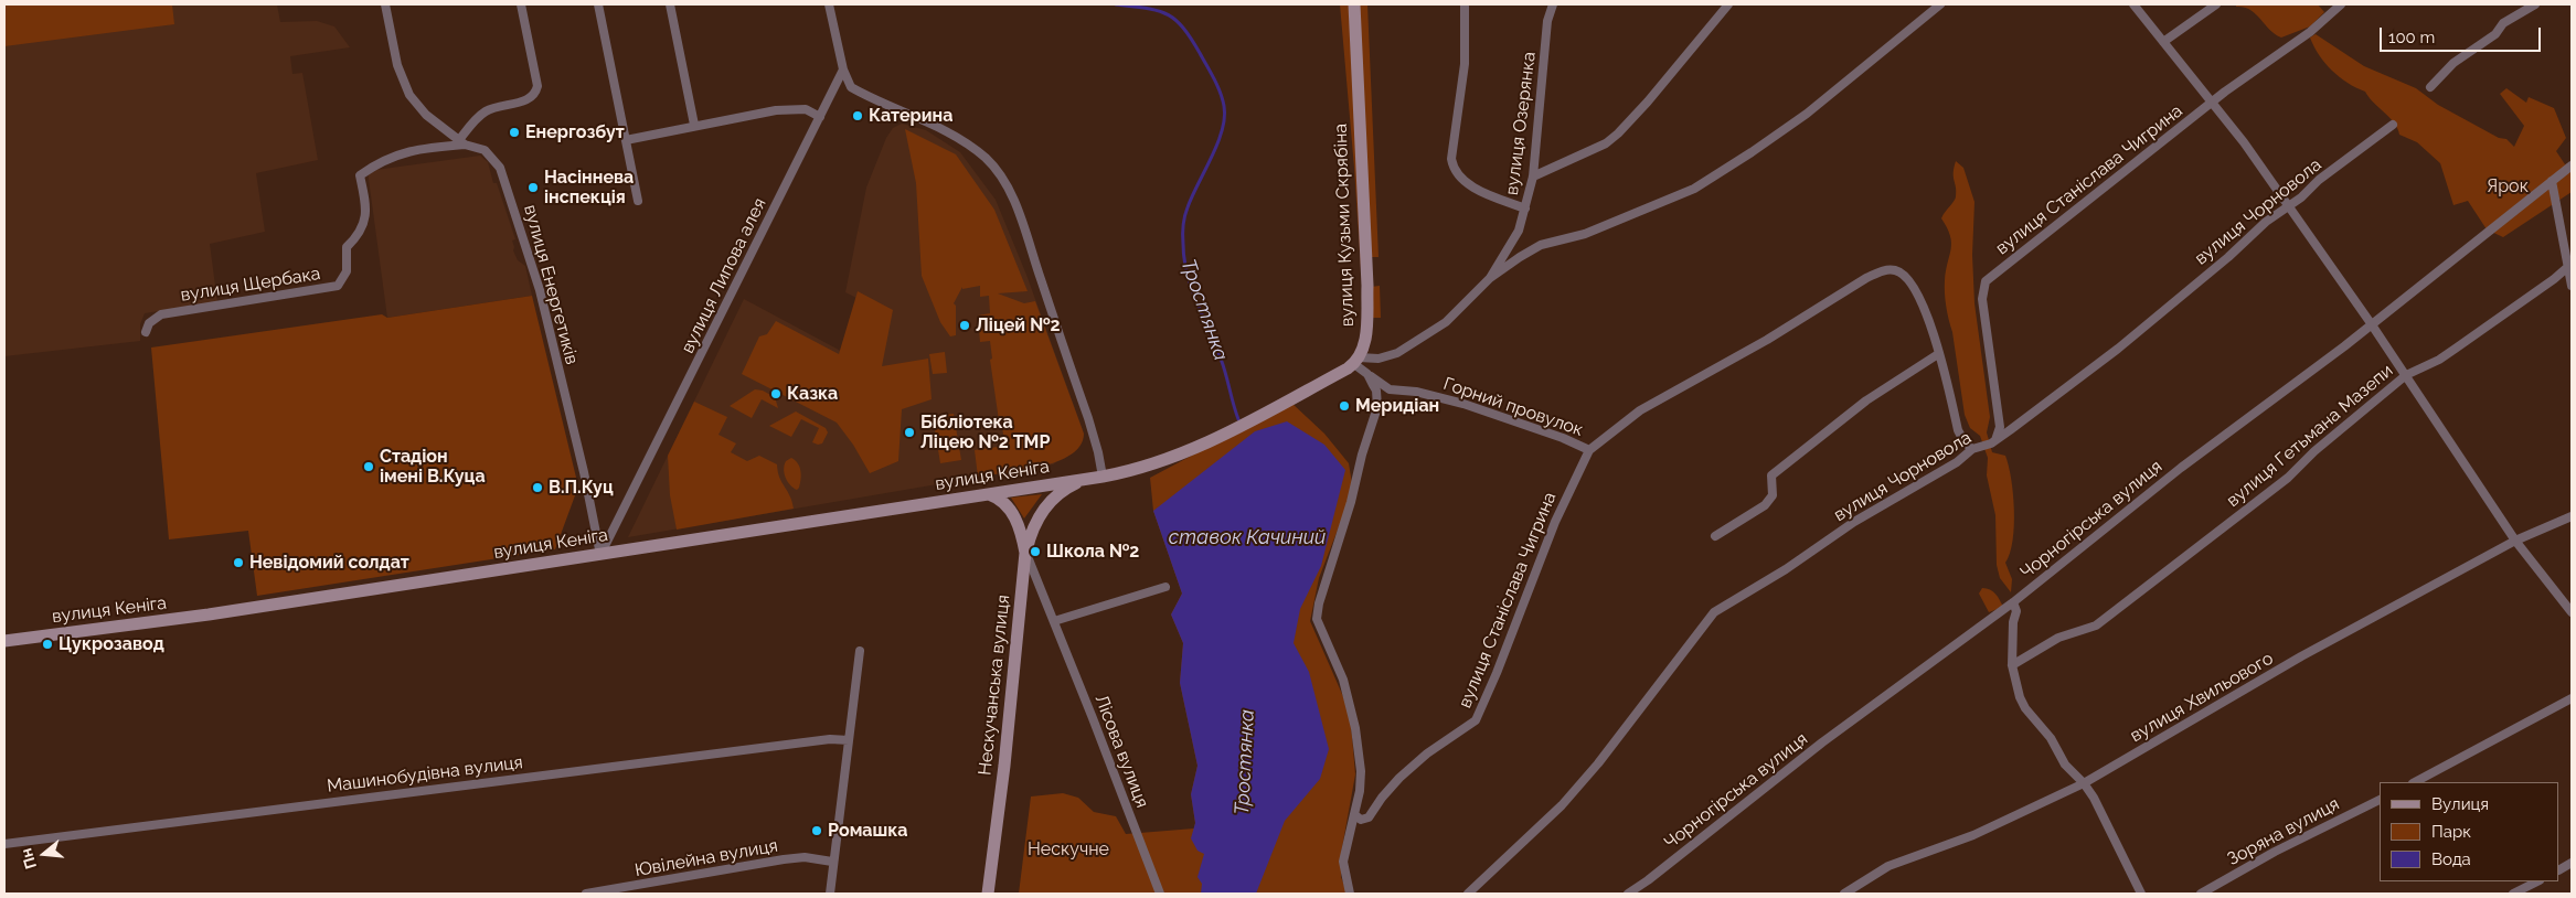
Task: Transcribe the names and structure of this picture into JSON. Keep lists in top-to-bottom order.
{
  "streets": {
    "main road": ["вулиця Кузьми Скрябіна", "вулиця Кеніга", "Нескучанська вулиця"],
    "street": [
      "вулиця Озерянка",
      "вулиця Станіслава Чигрина",
      "вулиця Чорновола",
      "вулиця Липова алея",
      "вулиця Щербака",
      "вулиця Енергетиків",
      "Горний провулок",
      "вулиця Гетьмана Мазепи",
      "Чорногірська вулиця",
      "вулиця Хвильового",
      "Лісова вулиця",
      "Машинобудівна вулиця",
      "Зоряна вулиця",
      "Ювілейна вулиця"
    ]
  },
  "crossings": [
    ["вулиця Озерянка", "вулиця Кузьми Скрябіна"],
    ["вулиця Станіслава Чигрина", "вулиця Чорновола"],
    ["вулиця Станіслава Чигрина", "Горний провулок"],
    ["вулиця Липова алея", "вулиця Енергетиків"],
    ["вулиця Липова алея", "вулиця Кеніга"],
    ["вулиця Щербака", "вулиця Енергетиків"],
    ["вулиця Енергетиків", "вулиця Кеніга"],
    ["вулиця Кеніга", "Нескучанська вулиця"],
    ["Нескучанська вулиця", "Лісова вулиця"]
  ],
  "water": ["Тростянка", "ставок Качиний"],
  "parks": ["Ярок", "Нескучне"],
  "places": [
    "Катерина",
    "Енергозбут",
    "Насіннева інспекція",
    "Ліцей №2",
    "Казка",
    "Меридіан",
    "Бібліотека Ліцею №2 ТМР",
    "Стадіон імені В.Куца",
    "В.П.Куц",
    "Школа №2",
    "Невідомий солдат",
    "Цукрозавод",
    "Ромашка"
  ],
  "legend": ["Вулиця", "Парк", "Вода"],
  "scale_bar": "100 m",
  "north": "left"
}
